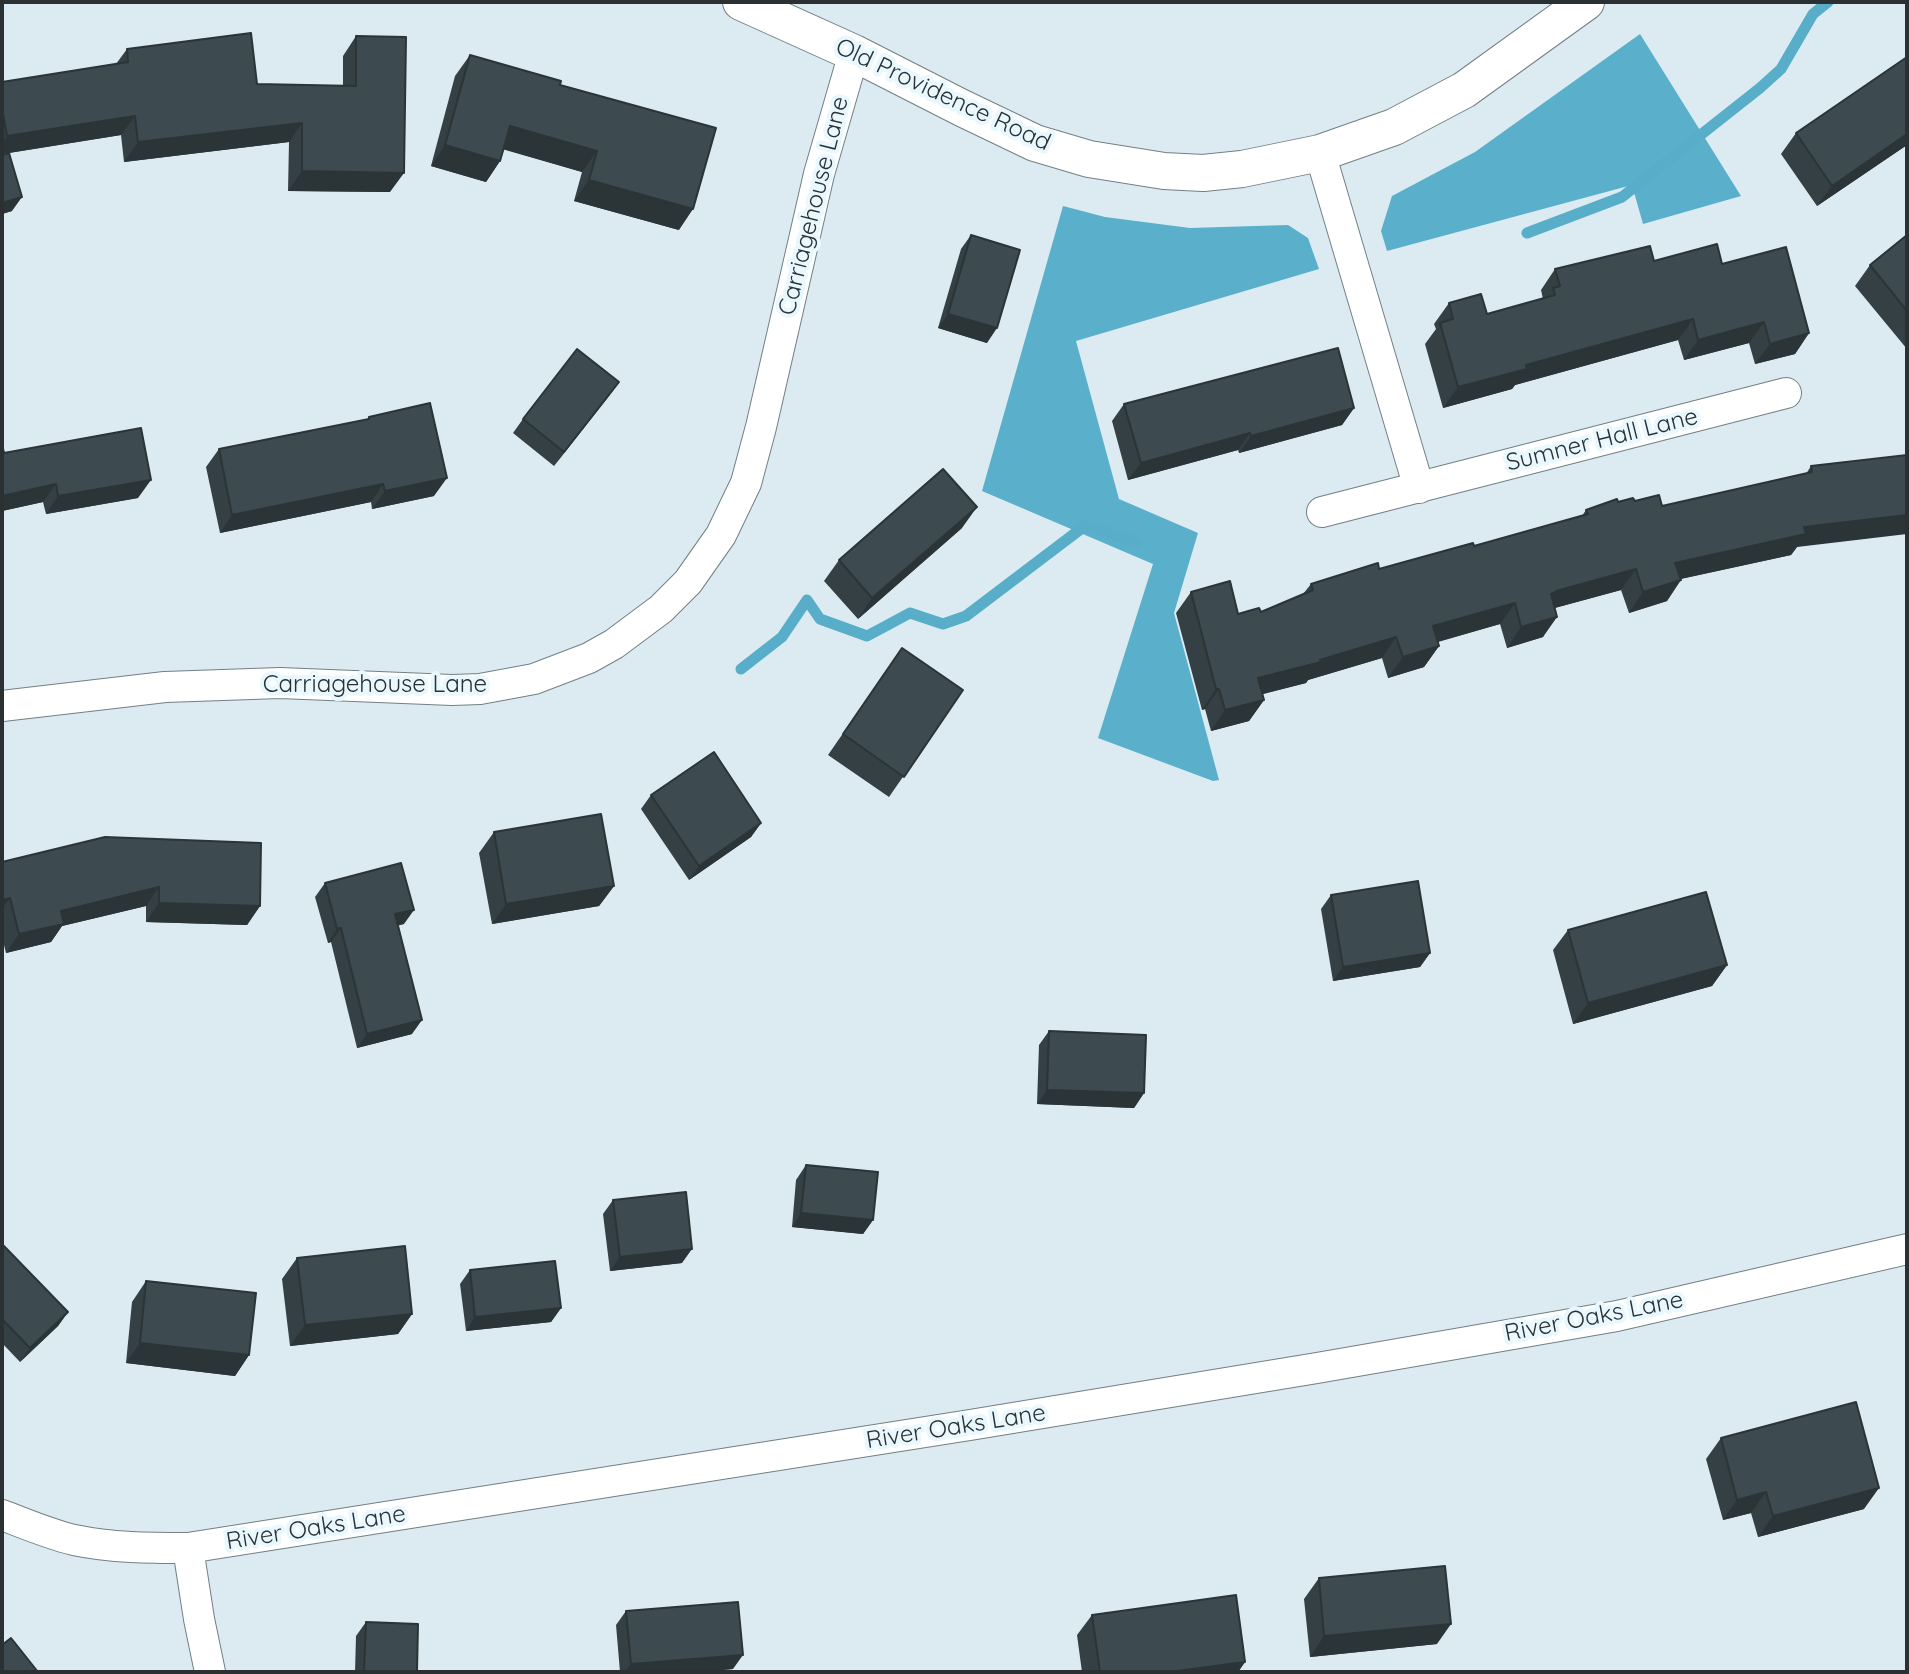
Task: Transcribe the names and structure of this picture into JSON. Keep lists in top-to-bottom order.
{
  "streets": {
    "street": [
      "Old Providence Road",
      "Carriagehouse Lane",
      "Sumner Hall Lane",
      "River Oaks Lane"
    ]
  },
  "crossings": [
    ["Old Providence Road", "Carriagehouse Lane"]
  ]
}
